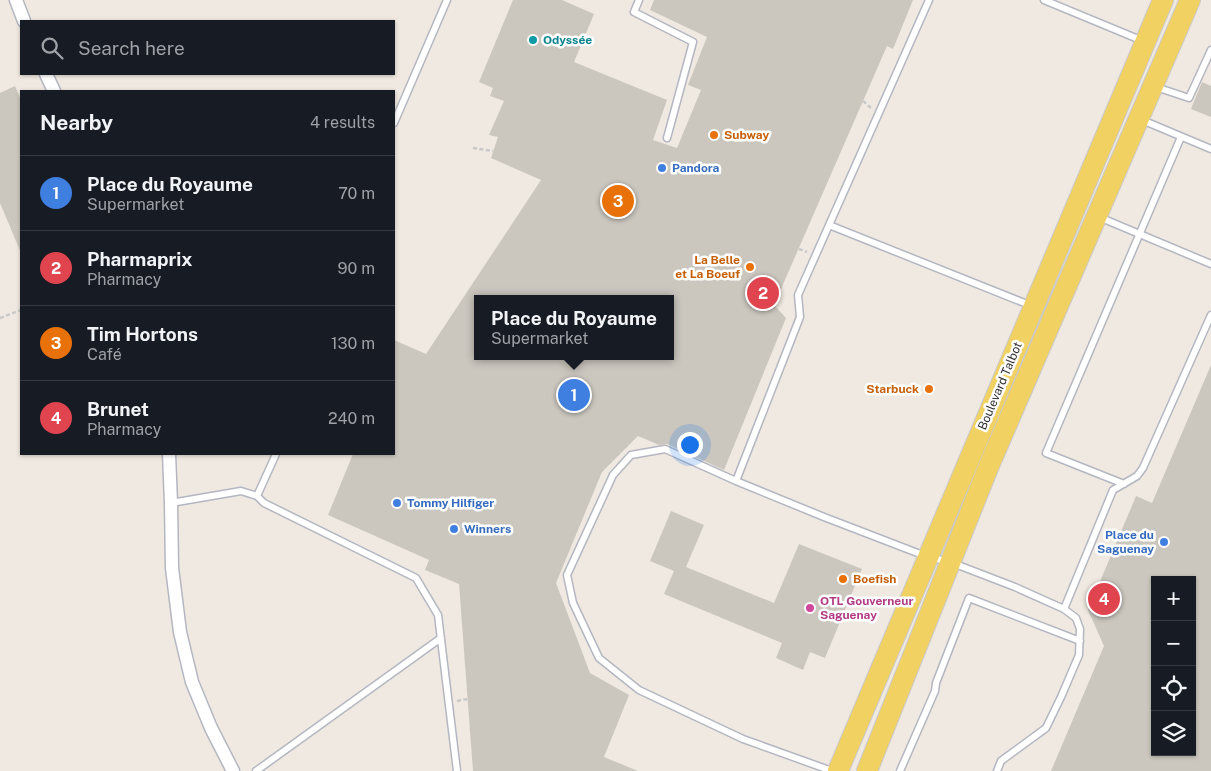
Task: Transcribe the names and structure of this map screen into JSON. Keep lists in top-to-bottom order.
{
  "streets": {
    "main road": ["Boulevard Talbot"]
  },
  "places": [
    "Odyssée",
    "Subway",
    "Pandora",
    "La Belle et La Boeuf",
    "Starbuck",
    "Tommy Hilfiger",
    "Winners",
    "Place du Saguenay",
    "Boefish",
    "OTL Gouverneur Saguenay"
  ],
  "page": {
    "search": "Search here",
    "heading": ["Nearby", "4 results"],
    "list": [
      {
        "mark": "1",
        "name": "Place du Royaume",
        "note": "Supermarket",
        "value": "70 m"
      },
      {
        "mark": "2",
        "name": "Pharmaprix",
        "note": "Pharmacy",
        "value": "90 m"
      },
      {
        "mark": "3",
        "name": "Tim Hortons",
        "note": "Café",
        "value": "130 m"
      },
      {
        "mark": "4",
        "name": "Brunet",
        "note": "Pharmacy",
        "value": "240 m"
      }
    ],
    "pins": [
      "3",
      "2",
      "1",
      "4"
    ],
    "popup": ["Place du Royaume", "Supermarket"],
    "map_buttons": ["+", "−"]
  }
}
